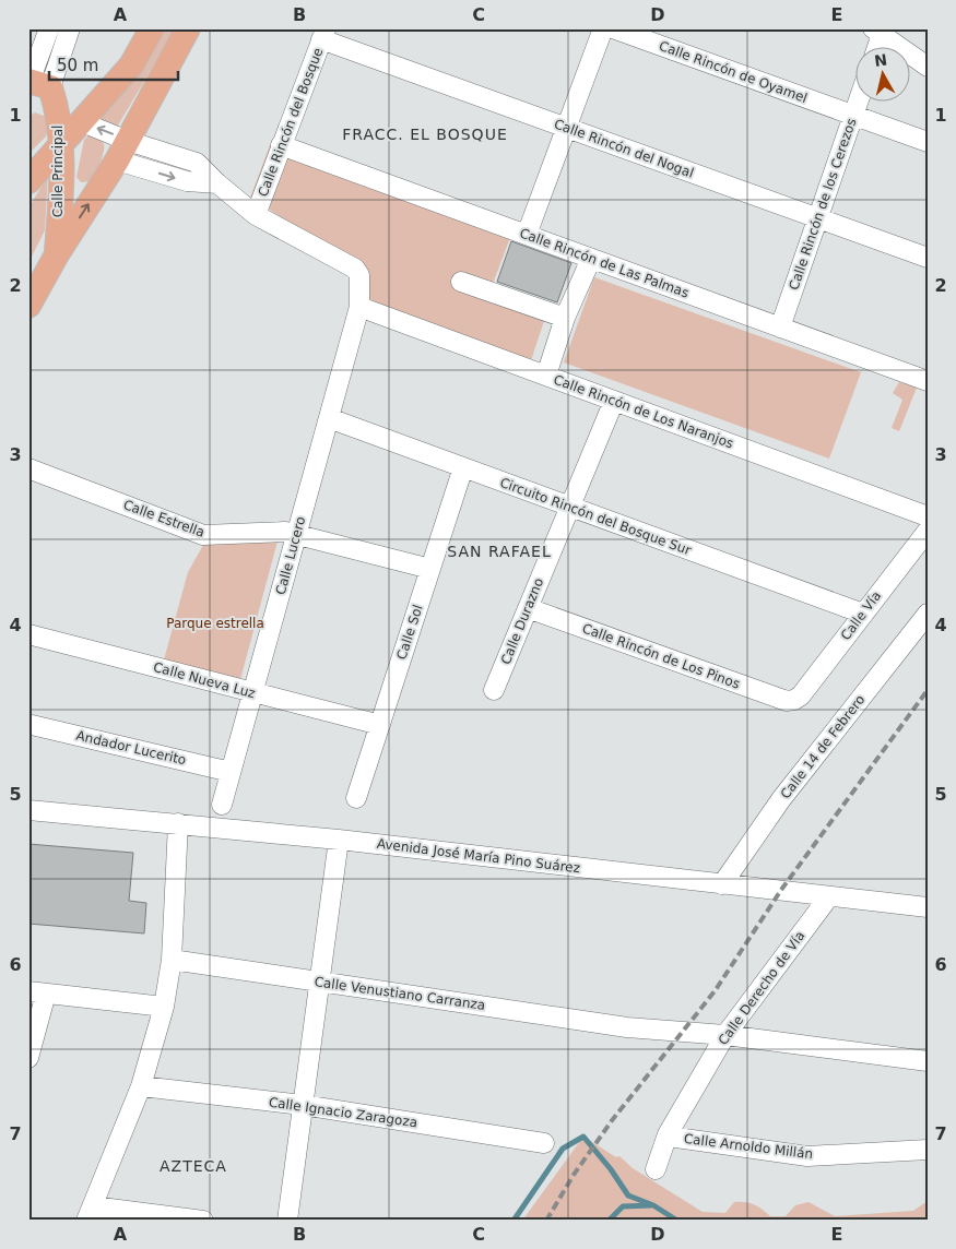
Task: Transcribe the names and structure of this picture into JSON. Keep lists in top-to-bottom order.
{
  "streets": {
    "main road": ["Calle Principal"],
    "street": [
      "Calle Rincón de Oyamel",
      "Calle Rincón del Bosque",
      "Calle Rincón del Nogal",
      "Calle Rincón de los Cerezos",
      "Calle Rincón de Las Palmas",
      "Calle Rincón de Los Naranjos",
      "Circuito Rincón del Bosque Sur",
      "Calle Estrella",
      "Calle Lucero",
      "Calle Vía",
      "Calle Durazno",
      "Calle Sol",
      "Calle Rincón de Los Pinos",
      "Calle Nueva Luz",
      "Calle 14 de Febrero",
      "Andador Lucerito",
      "Avenida José María Pino Suárez",
      "Calle Derecho de Vía",
      "Calle Venustiano Carranza",
      "Calle Ignacio Zaragoza",
      "Calle Arnoldo Millán"
    ]
  },
  "crossings": [
    ["Calle Rincón de Oyamel", "Calle Rincón de los Cerezos"],
    ["Calle Rincón del Bosque", "Calle Rincón del Nogal"],
    ["Calle Rincón del Bosque", "Calle Rincón de Las Palmas"],
    ["Calle Rincón del Bosque", "Calle Lucero"],
    ["Calle Rincón del Nogal", "Calle Rincón de los Cerezos"],
    ["Calle Rincón de los Cerezos", "Calle Rincón de Las Palmas"],
    ["Calle Rincón de Los Naranjos", "Calle Lucero"],
    ["Calle Rincón de Los Naranjos", "Calle Durazno"],
    ["Circuito Rincón del Bosque Sur", "Calle Lucero"],
    ["Circuito Rincón del Bosque Sur", "Calle Vía"],
    ["Circuito Rincón del Bosque Sur", "Calle Durazno"],
    ["Circuito Rincón del Bosque Sur", "Calle Sol"],
    ["Calle Estrella", "Calle Lucero"],
    ["Calle Estrella", "Calle Sol"],
    ["Calle Lucero", "Calle Nueva Luz"],
    ["Calle Lucero", "Andador Lucerito"],
    ["Calle Vía", "Calle Rincón de Los Pinos"],
    ["Calle Durazno", "Calle Rincón de Los Pinos"],
    ["Calle Sol", "Calle Nueva Luz"],
    ["Calle 14 de Febrero", "Avenida José María Pino Suárez"],
    ["Avenida José María Pino Suárez", "Calle Derecho de Vía"],
    ["Calle Derecho de Vía", "Calle Venustiano Carranza"],
    ["Calle Derecho de Vía", "Calle Arnoldo Millán"]
  ],
  "districts": ["FRACC. EL BOSQUE", "SAN RAFAEL", "AZTECA"],
  "parks": ["Parque estrella"],
  "scale_bar": "50 m",
  "north": "top",
  "grid": {
    "columns": [
      "A",
      "B",
      "C",
      "D",
      "E"
    ],
    "rows": [
      "1",
      "2",
      "3",
      "4",
      "5",
      "6",
      "7"
    ]
  }
}
